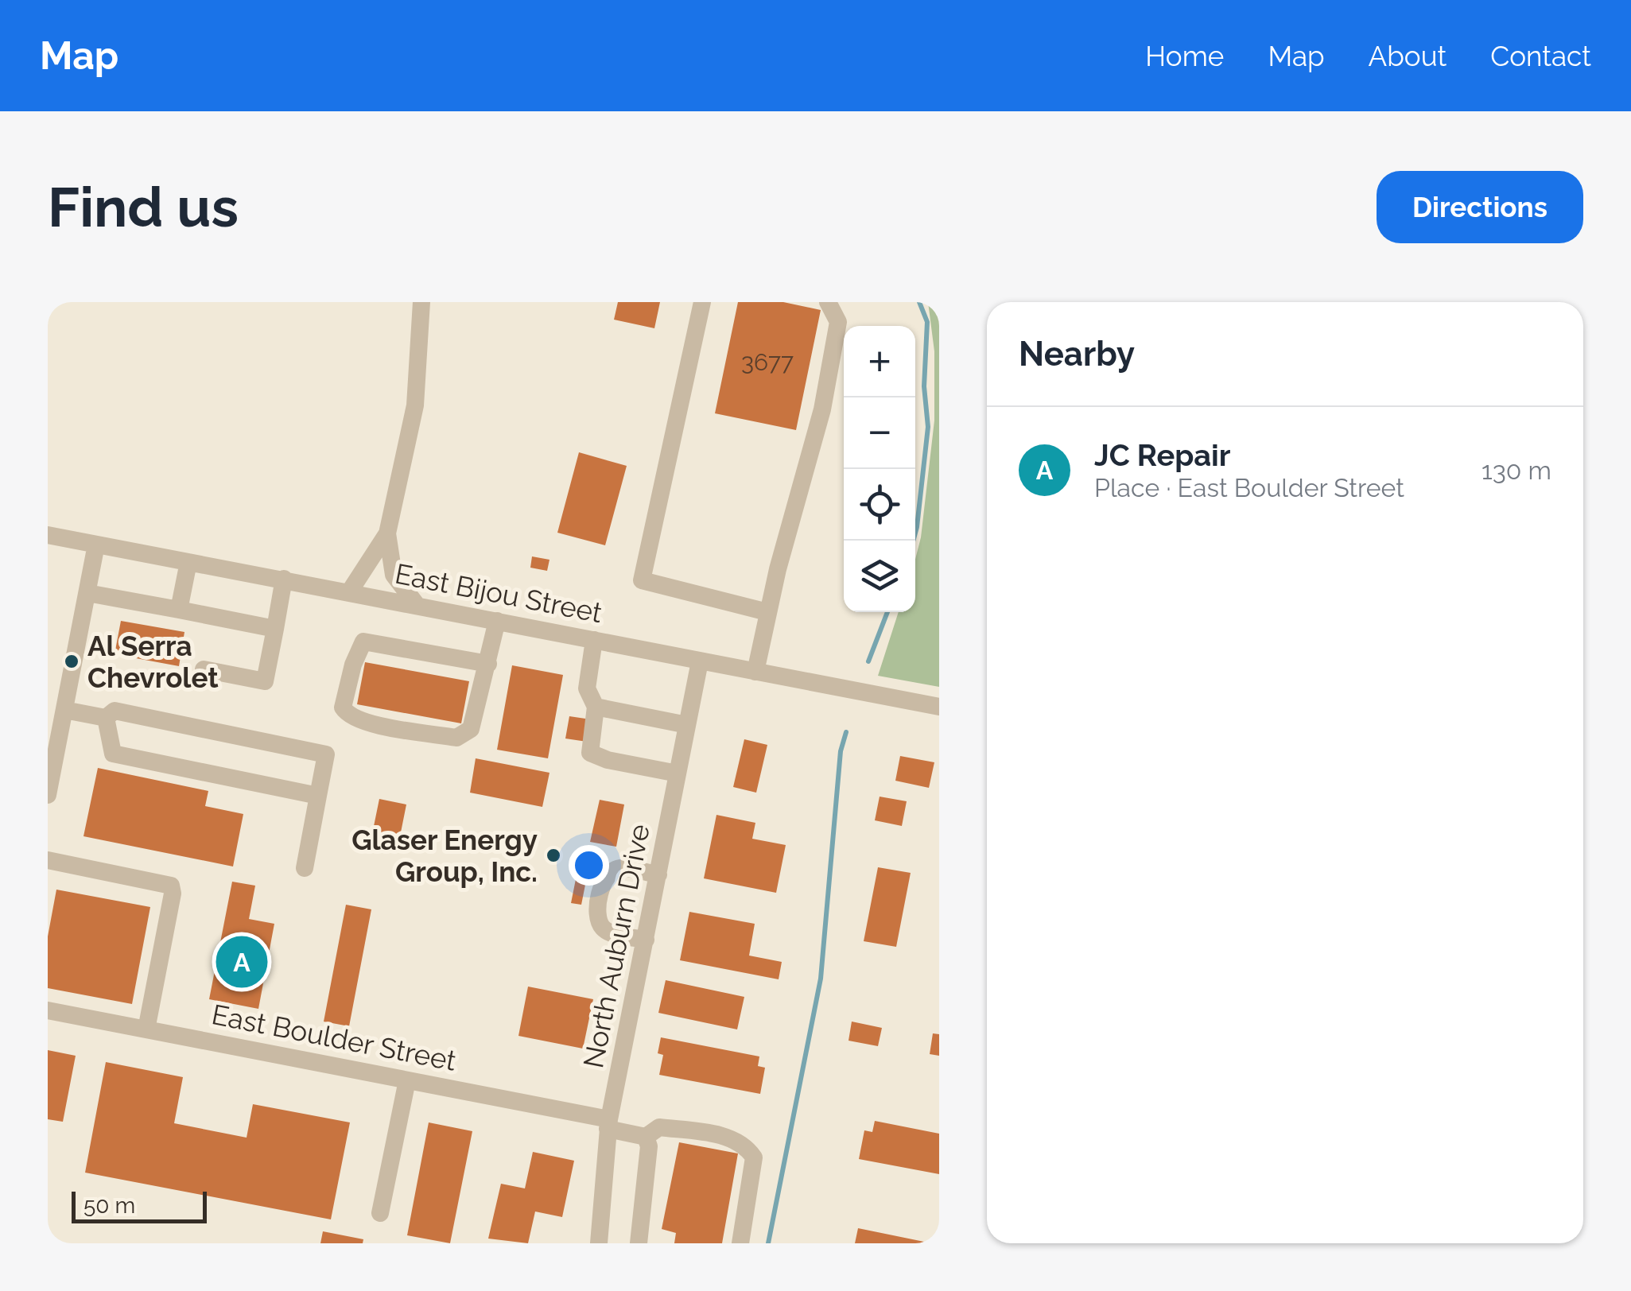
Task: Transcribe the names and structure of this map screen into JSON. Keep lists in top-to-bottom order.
{
  "streets": {
    "street": ["East Bijou Street", "North Auburn Drive", "East Boulder Street"]
  },
  "crossings": [
    ["East Bijou Street", "North Auburn Drive"],
    ["North Auburn Drive", "East Boulder Street"]
  ],
  "places": ["Al Serra Chevrolet", "Glaser Energy Group, Inc."],
  "house_numbers": ["3677"],
  "scale_bar": "50 m",
  "page": {
    "header": "Map",
    "nav": [
      "Home",
      "Map",
      "About",
      "Contact"
    ],
    "buttons": "Directions",
    "title": "Find us",
    "heading": "Nearby",
    "map_buttons": ["+", "−"],
    "list": [
      {
        "mark": "A",
        "name": "JC Repair",
        "note": "Place · East Boulder Street",
        "value": "130 m"
      }
    ],
    "pins": "A",
    "scale": "50 m"
  }
}
